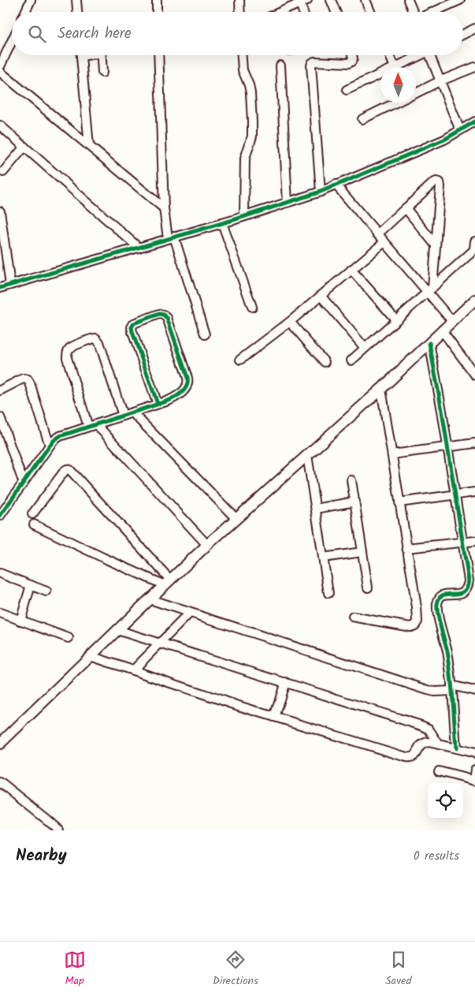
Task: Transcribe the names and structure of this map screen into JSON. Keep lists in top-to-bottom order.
{
  "north": "top",
  "page": {
    "search": "Search here",
    "heading": ["Nearby", "0 results"],
    "nav": ["Map", "Directions", "Saved"]
  }
}
